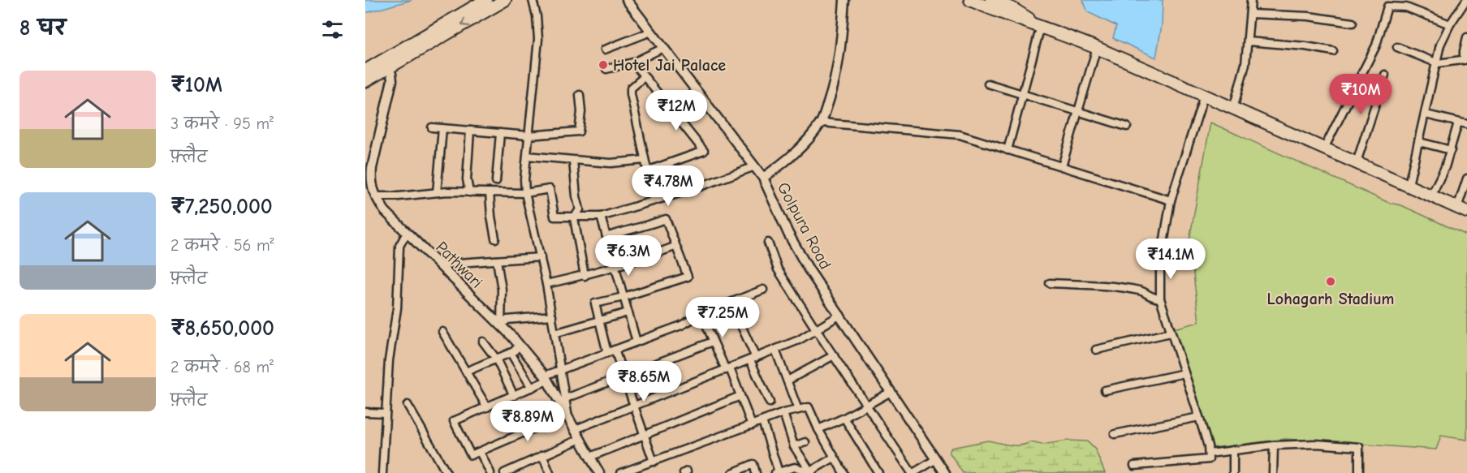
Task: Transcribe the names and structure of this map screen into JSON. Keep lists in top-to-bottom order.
{
  "streets": {
    "street": ["Golpura Road", "Pathwari"]
  },
  "places": ["Hotel Jai Palace", "Lohagarh Stadium"],
  "page": {
    "heading": "8 घर",
    "list": [
      {
        "name": "₹10M",
        "note": "3 कमरे · 95 m² · फ़्लैट"
      },
      {
        "name": "₹7,250,000",
        "note": "2 कमरे · 56 m² · फ़्लैट"
      },
      {
        "name": "₹8,650,000",
        "note": "2 कमरे · 68 m² · फ़्लैट"
      }
    ],
    "price": [
      "₹10M",
      "₹12M",
      "₹4.78M",
      "₹6.3M",
      "₹14.1M",
      "₹7.25M",
      "₹8.65M",
      "₹8.89M"
    ]
  }
}
